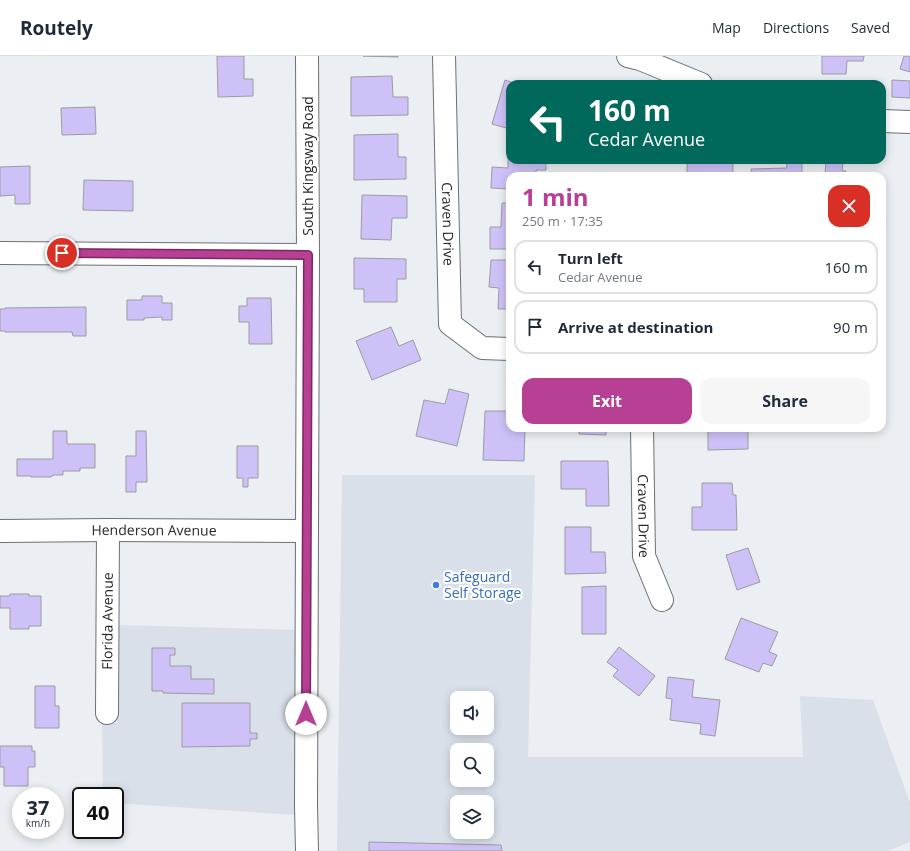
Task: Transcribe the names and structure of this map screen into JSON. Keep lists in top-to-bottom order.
{
  "streets": {
    "street": [
      "South Kingsway Road",
      "Craven Drive",
      "Henderson Avenue",
      "Florida Avenue"
    ]
  },
  "crossings": [
    ["South Kingsway Road", "Henderson Avenue"],
    ["Henderson Avenue", "Florida Avenue"]
  ],
  "places": ["Safeguard Self Storage"],
  "page": {
    "header": "Routely",
    "nav": ["Map", "Directions", "Saved"],
    "turn": ["160 m", "Cedar Avenue"],
    "heading": ["1 min", "250 m · 17:35"],
    "list": [
      {
        "name": "Turn left",
        "note": "Cedar Avenue",
        "value": "160 m"
      },
      {
        "name": "Arrive at destination",
        "value": "90 m"
      }
    ],
    "buttons": ["Exit", "Share"],
    "speed": "37 km/h",
    "limit": "40"
  }
}
